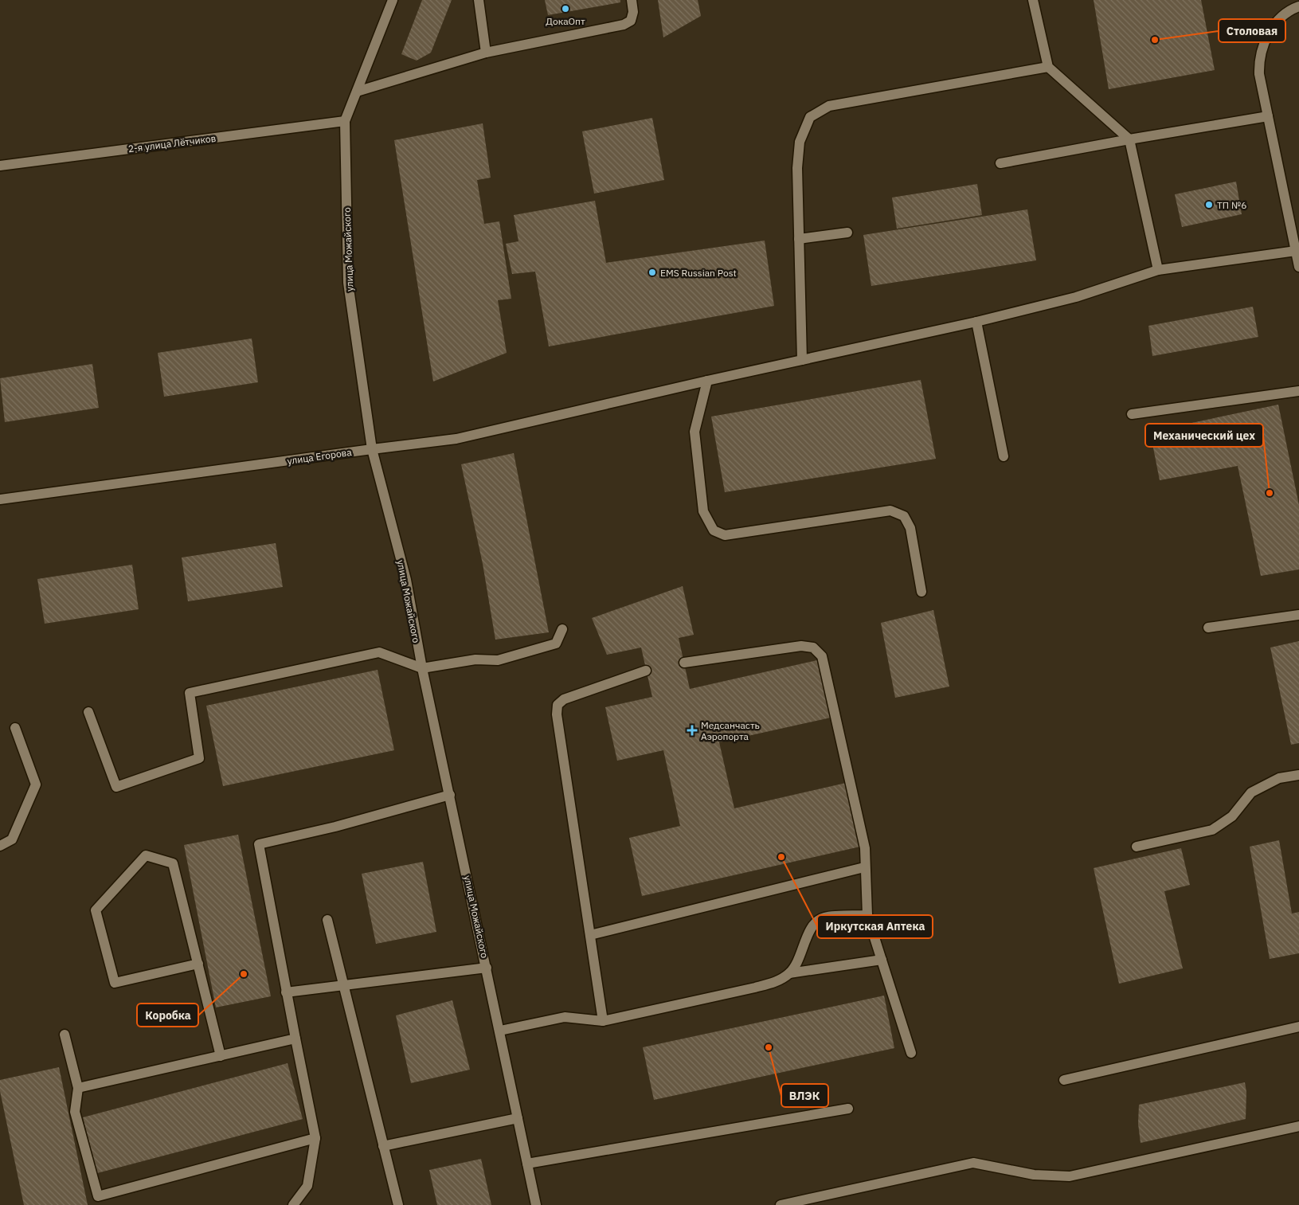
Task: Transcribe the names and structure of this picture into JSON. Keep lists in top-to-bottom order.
{
  "streets": {
    "street": ["2-я улица Лётчиков", "улица Можайского", "улица Егорова"]
  },
  "crossings": [
    ["2-я улица Лётчиков", "улица Можайского"],
    ["улица Можайского", "улица Егорова"]
  ],
  "places": {
    "other": [
      "ДокаОпт",
      "Столовая",
      "ТП №6",
      "EMS Russian Рost",
      "Механический цех",
      "Иркутская Аптека",
      "Коробка",
      "ВЛЭК"
    ],
    "health": ["Медсанчасть Аэропорта"]
  }
}
